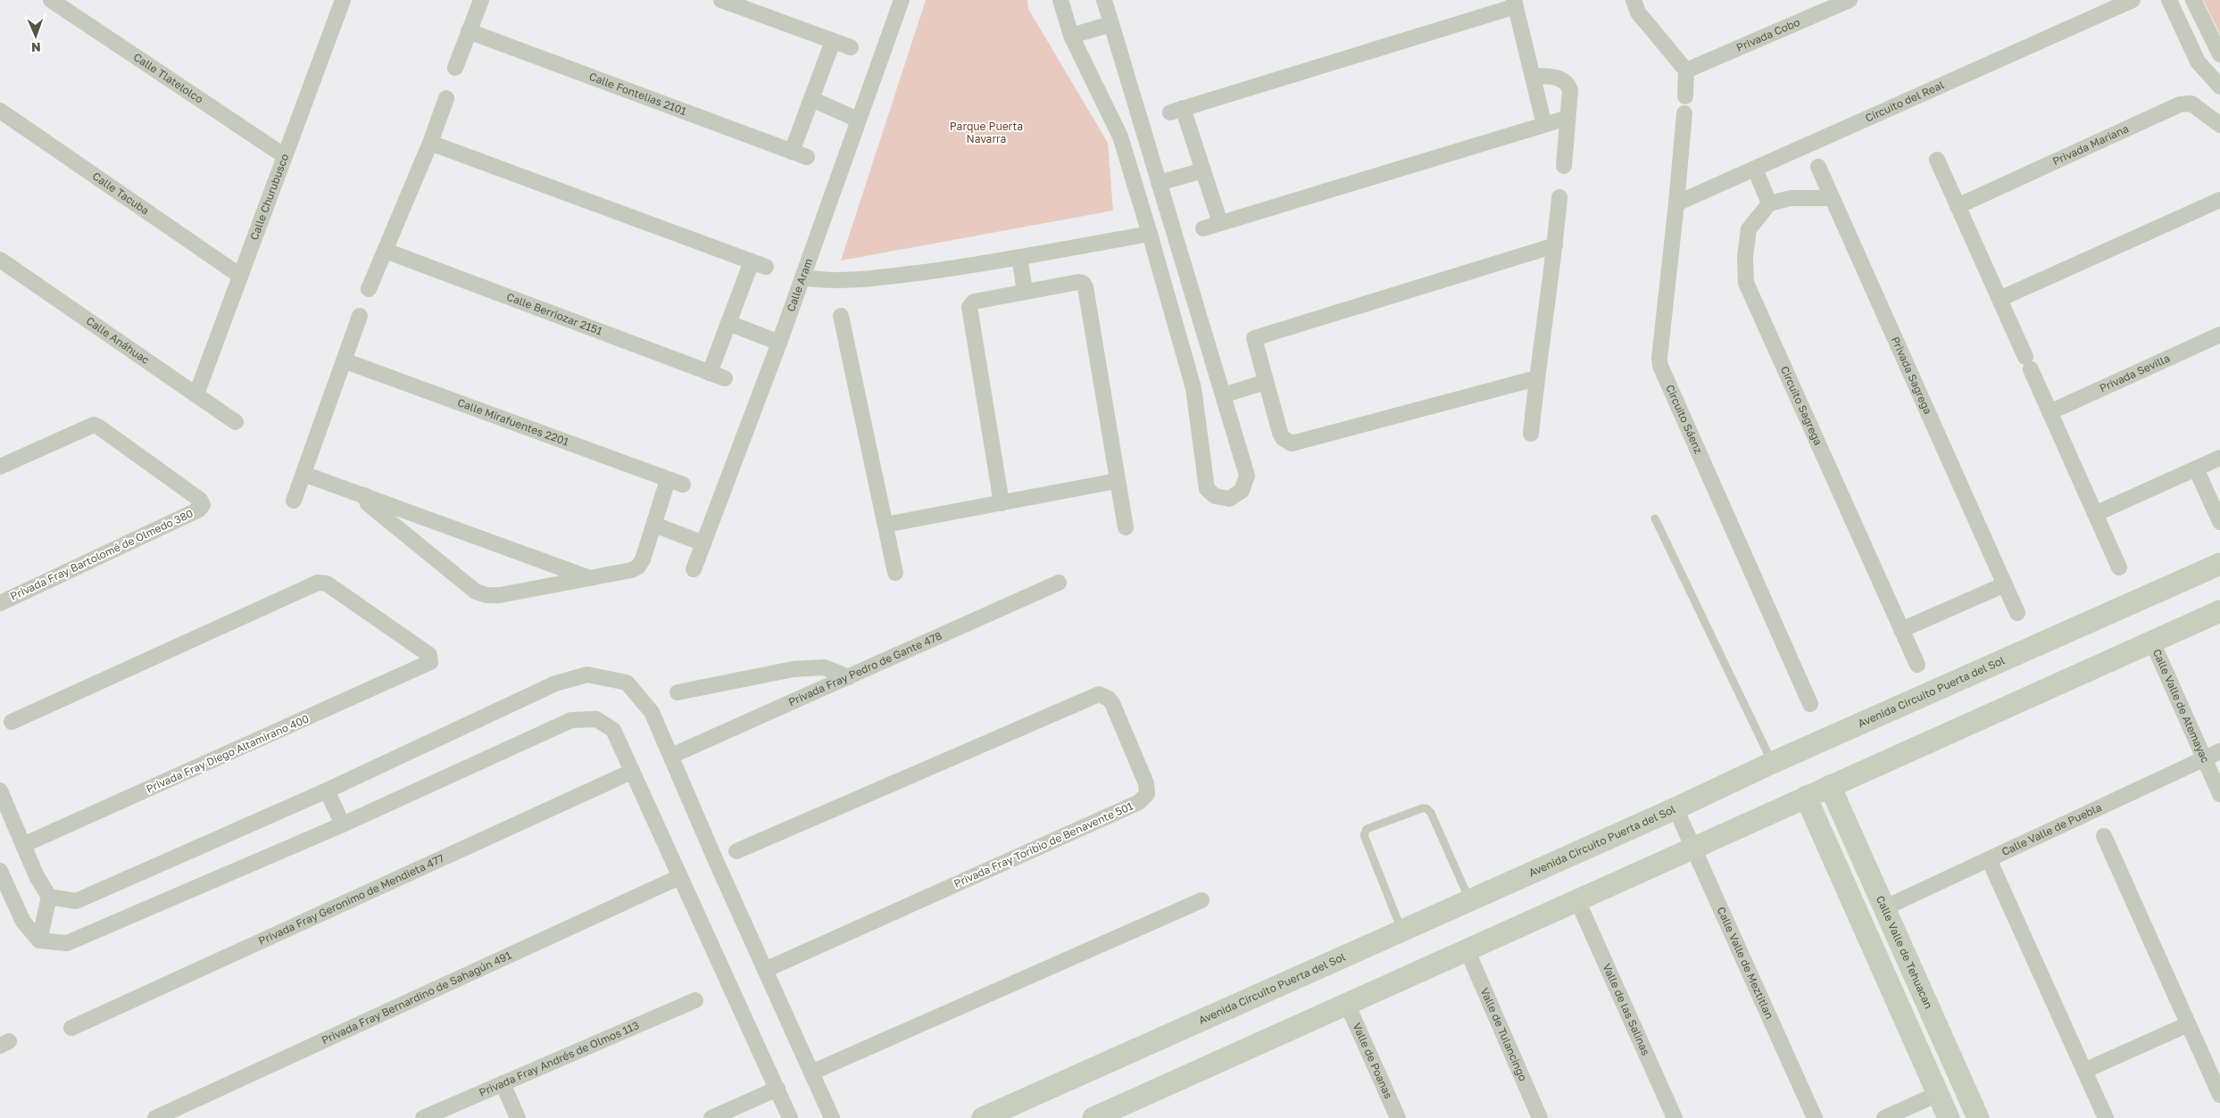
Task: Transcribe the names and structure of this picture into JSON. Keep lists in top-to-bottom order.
{
  "streets": {
    "street": [
      "Privada Cobo",
      "Calle Tlatelolco",
      "Calle Fontelias 2101",
      "Circuito del Real",
      "Privada Mariana",
      "Calle Tacuba",
      "Calle Churubusco",
      "Calle Aram",
      "Calle Berriozar 2151",
      "Calle Anáhuac",
      "Privada Sevilla",
      "Privada Sagrega",
      "Circuito Sagrega",
      "Circuito Sáenz",
      "Calle Mirafuentes 2201",
      "Privada Fray Bartolomé de Olmedo 380",
      "Privada Fray Pedro de Gante 478",
      "Avenida Circuito Puerta del Sol",
      "Calle Valle de Atemayac",
      "Privada Fray Diego Altamirano 400",
      "Calle Valle de Puebla",
      "Privada Fray Toribio de Benavente 501",
      "Privada Fray Geronimo de Mendieta 477",
      "Calle Valle de Tehuacan",
      "Calle Valle de Meztitlan",
      "Privada Fray Bernardino de Sahagún 491",
      "Valle de las Salinas",
      "Valle de Tulancingo",
      "Privada Fray Andrés de Olmos 113",
      "Valle de Poanas"
    ]
  },
  "crossings": [
    ["Calle Tlatelolco", "Calle Churubusco"],
    ["Circuito del Real", "Circuito Sáenz"],
    ["Calle Tacuba", "Calle Churubusco"],
    ["Calle Churubusco", "Calle Anáhuac"],
    ["Avenida Circuito Puerta del Sol", "Calle Valle de Meztitlan"],
    ["Calle Valle de Atemayac", "Calle Valle de Puebla"],
    ["Calle Valle de Puebla", "Calle Valle de Tehuacan"]
  ],
  "parks": ["Parque Puerta Navarra"],
  "north": "bottom"
}
